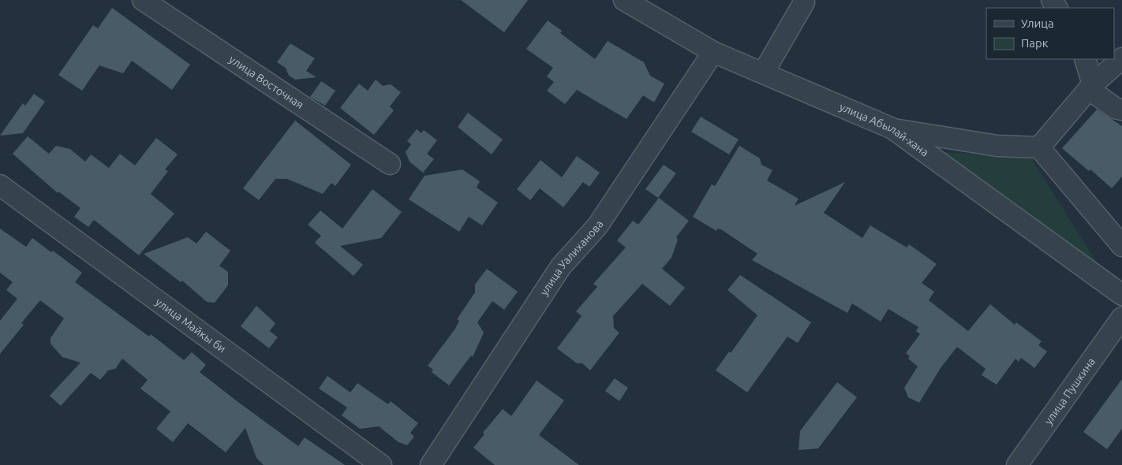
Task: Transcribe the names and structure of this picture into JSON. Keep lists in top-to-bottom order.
{
  "streets": {
    "street": [
      "улица Восточная",
      "улица Абылай-хана",
      "улица Уалиханова",
      "улица Майкы би",
      "улица Пушкина"
    ]
  },
  "crossings": [
    ["улица Абылай-хана", "улица Уалиханова"]
  ],
  "legend": ["Улица", "Парк"]
}
